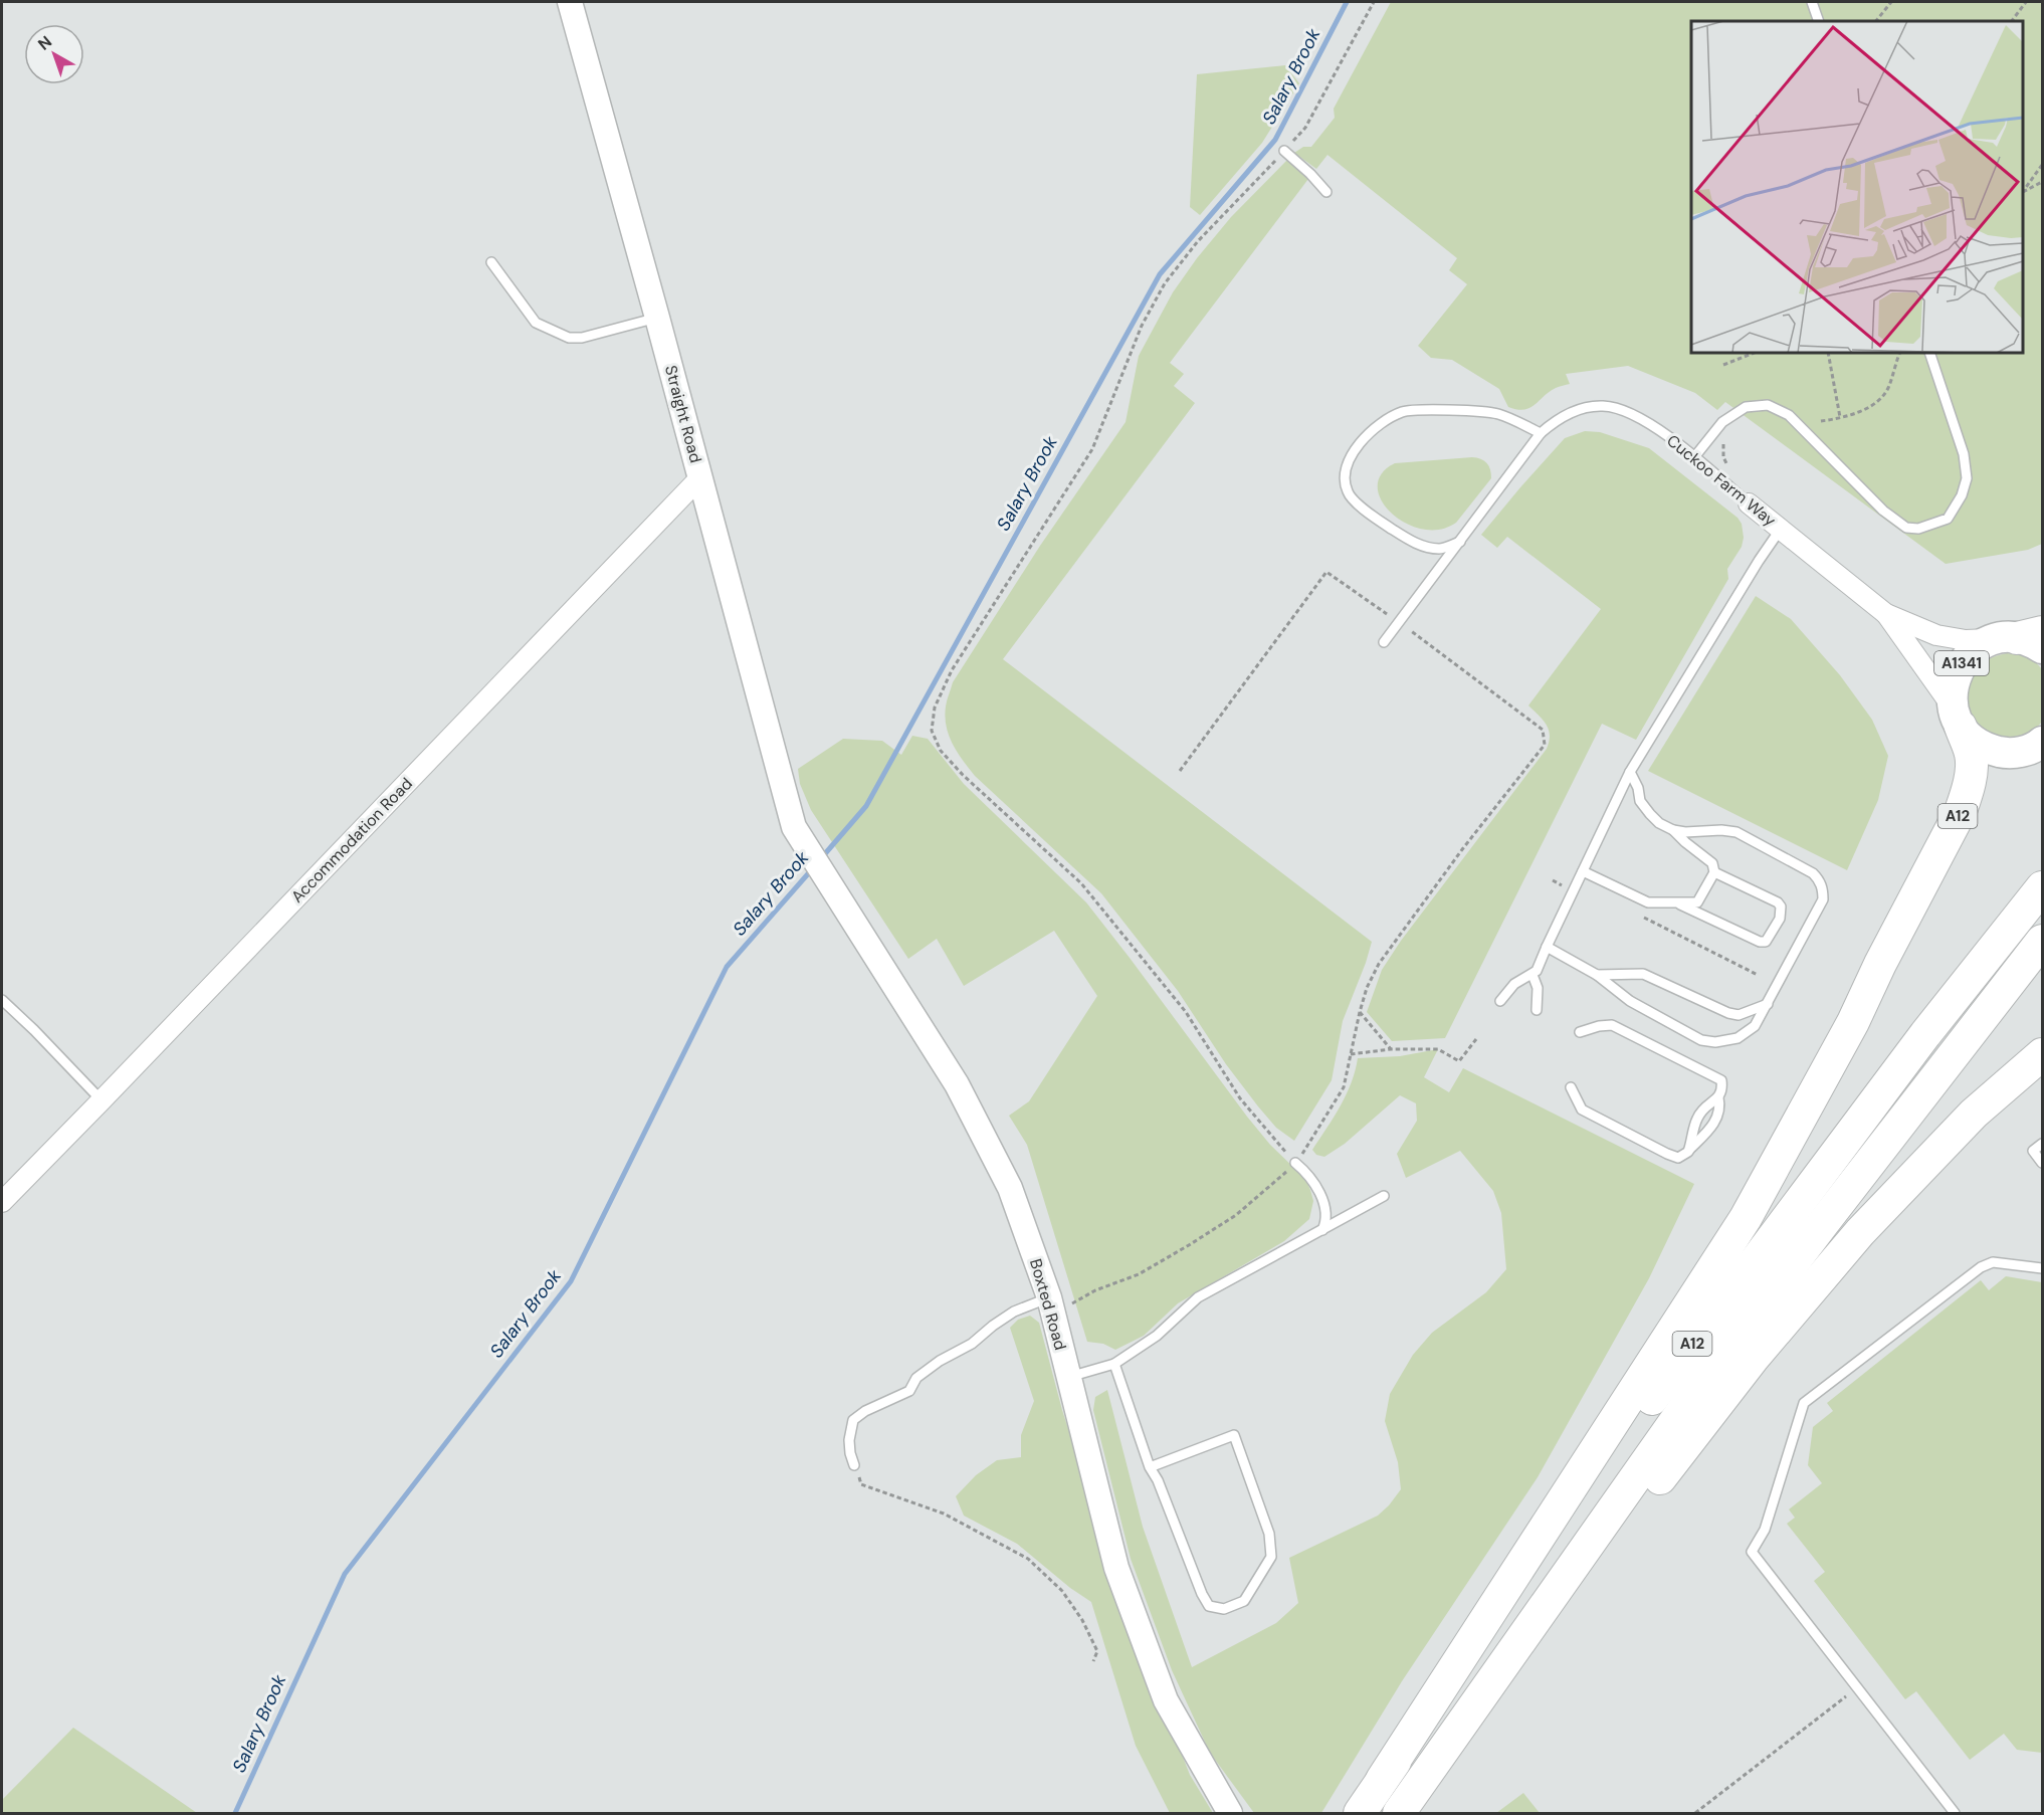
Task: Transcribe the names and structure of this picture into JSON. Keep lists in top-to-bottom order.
{
  "streets": {
    "highway": ["A12"],
    "main road": ["A1341"],
    "street": [
      "Straight Road",
      "Cuckoo Farm Way",
      "Accommodation Road",
      "Boxted Road"
    ]
  },
  "crossings": [
    ["Straight Road", "Accommodation Road"],
    ["Straight Road", "Boxted Road"],
    ["Cuckoo Farm Way", "A1341"],
    ["Cuckoo Farm Way", "A12"],
    ["A1341", "A12"]
  ],
  "water": ["Salary Brook"],
  "north": "top left"
}
